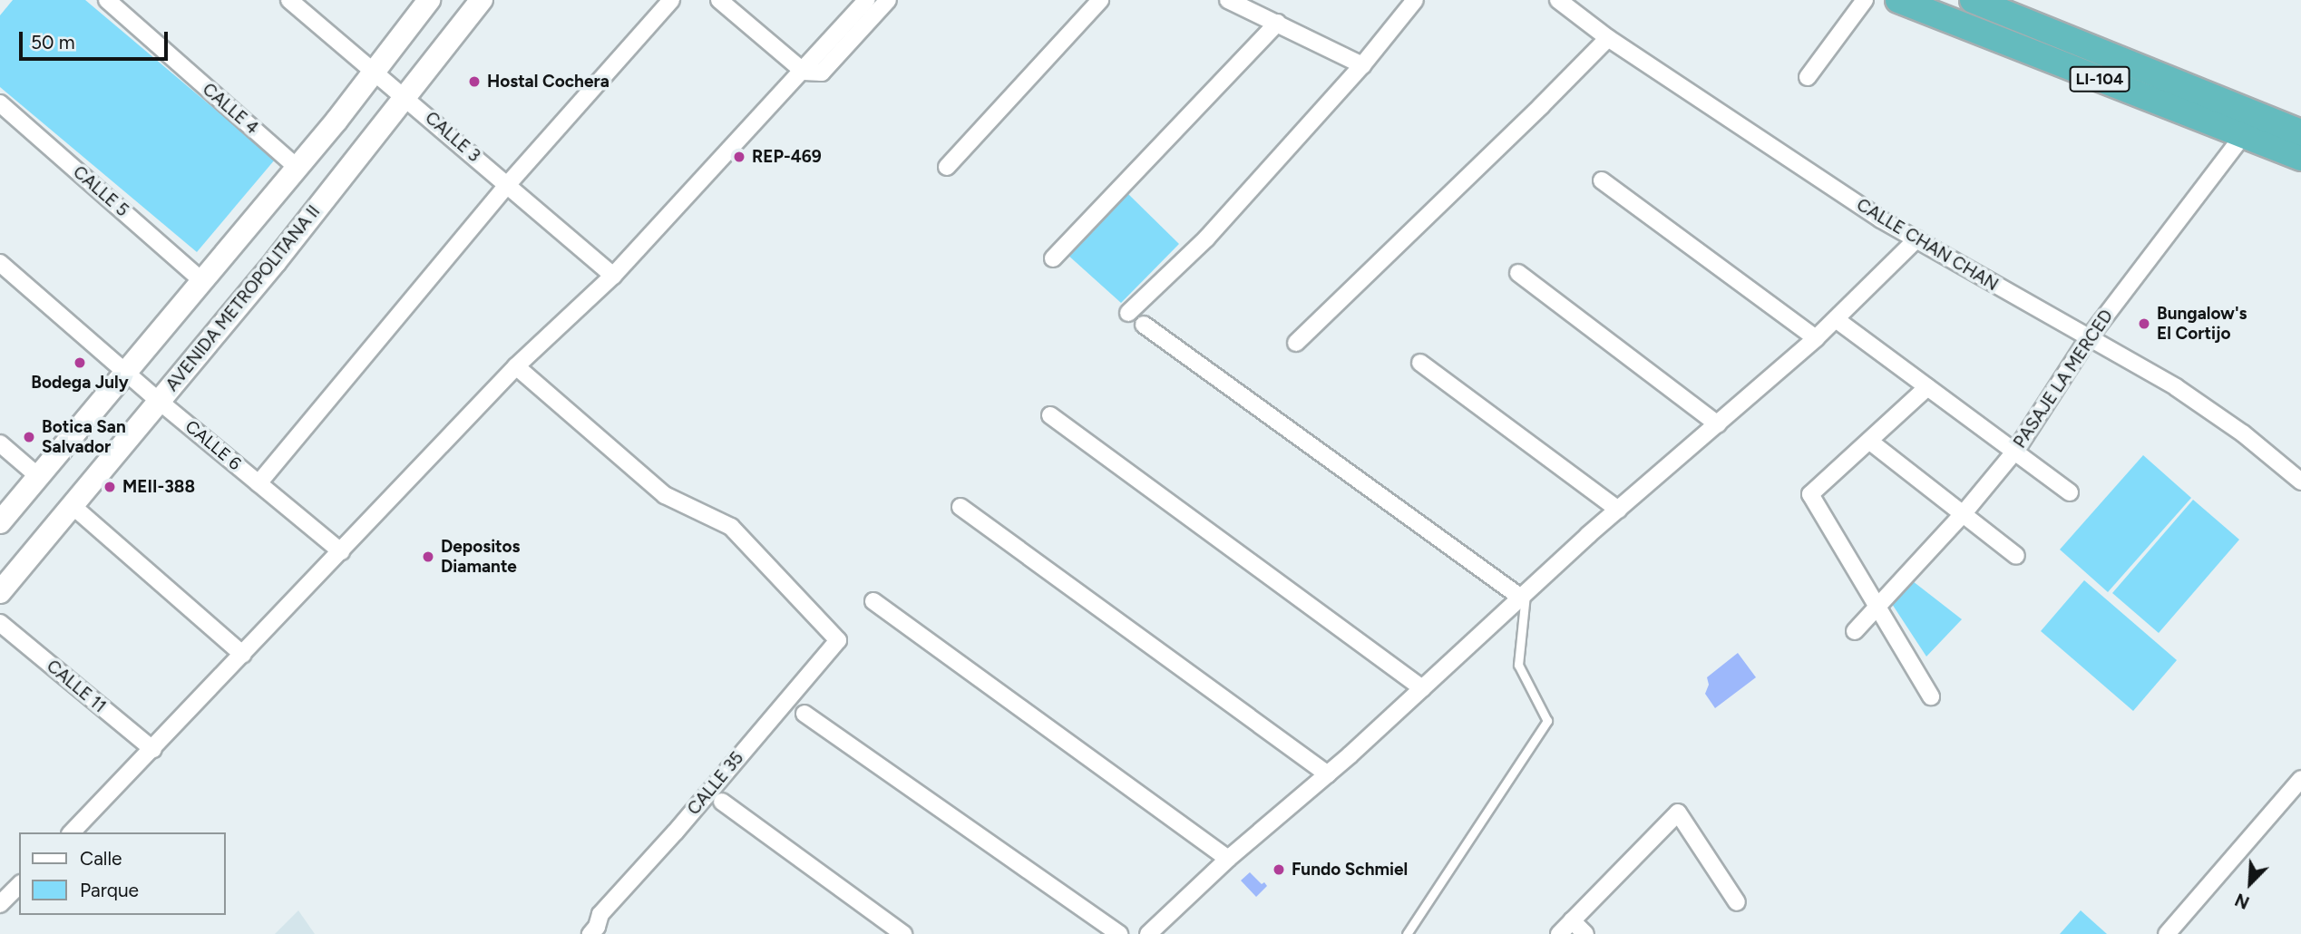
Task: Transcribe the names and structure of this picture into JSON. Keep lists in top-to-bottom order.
{
  "streets": {
    "highway": ["LI-104"],
    "main road": ["AVENIDA METROPOLITANA II"],
    "street": [
      "CALLE 4",
      "CALLE 3",
      "CALLE 5",
      "CALLE CHAN CHAN",
      "PASAJE LA MERCED",
      "CALLE 6",
      "CALLE 11",
      "CALLE 35"
    ]
  },
  "crossings": [
    ["LI-104", "PASAJE LA MERCED"],
    ["CALLE 3", "AVENIDA METROPOLITANA II"],
    ["CALLE CHAN CHAN", "PASAJE LA MERCED"],
    ["AVENIDA METROPOLITANA II", "CALLE 6"]
  ],
  "places": [
    "Hostal Cochera",
    "REP-469",
    "Bungalow's El Cortijo",
    "Bodega July",
    "Botica San Salvador",
    "MEII-388",
    "Depositos Diamante",
    "Fundo Schmiel"
  ],
  "legend": ["Calle", "Parque"],
  "scale_bar": "50 m",
  "north": "bottom left"
}
